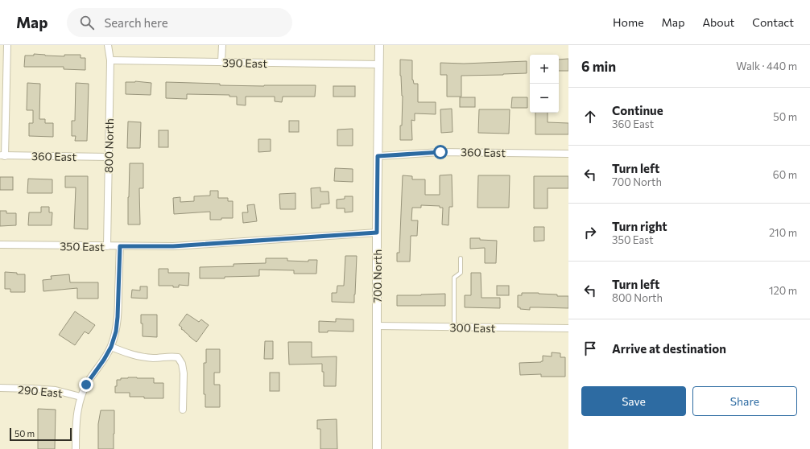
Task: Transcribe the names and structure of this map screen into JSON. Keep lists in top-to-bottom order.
{
  "streets": {
    "street": [
      "390 East",
      "800 North",
      "360 East",
      "350 East",
      "700 North",
      "300 East",
      "290 East"
    ]
  },
  "crossings": [
    ["390 East", "800 North"],
    ["390 East", "700 North"],
    ["800 North", "360 East"],
    ["800 North", "350 East"],
    ["360 East", "700 North"],
    ["350 East", "700 North"],
    ["700 North", "300 East"]
  ],
  "scale_bar": "50 m",
  "page": {
    "header": "Map",
    "search": "Search here",
    "nav": [
      "Home",
      "Map",
      "About",
      "Contact"
    ],
    "heading": ["6 min", "Walk · 440 m"],
    "map_buttons": ["+", "−"],
    "list": [
      ["Continue", "360 East", "50 m"],
      ["Turn left", "700 North", "60 m"],
      ["Turn right", "350 East", "210 m"],
      ["Turn left", "800 North", "120 m"],
      "Arrive at destination"
    ],
    "buttons": ["Save", "Share"],
    "scale": "50 m"
  }
}
